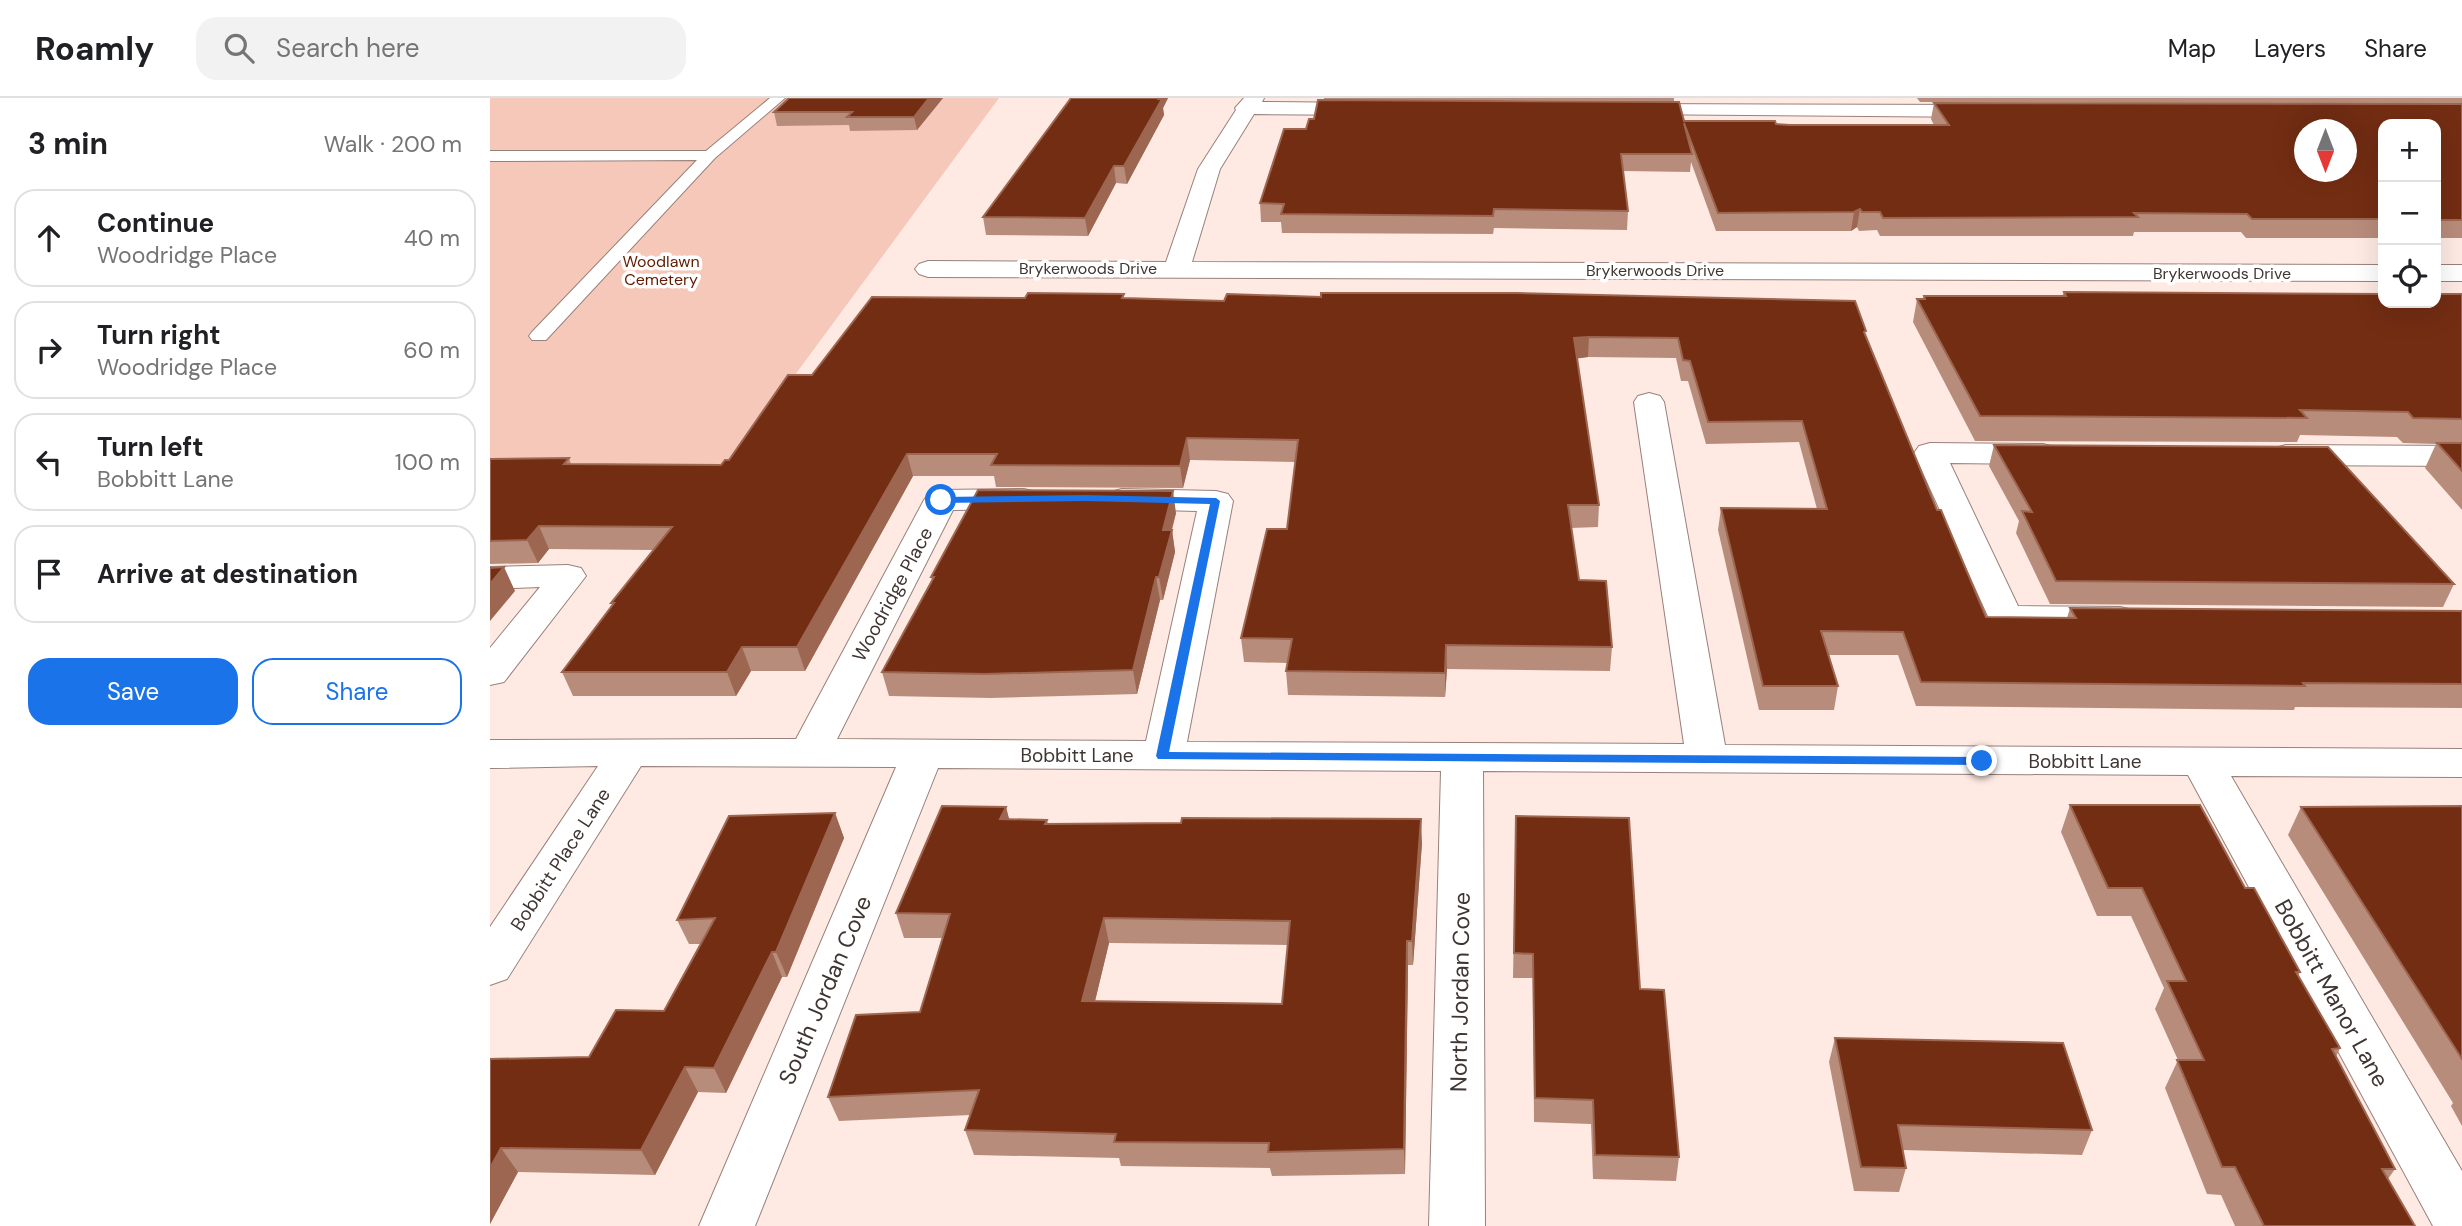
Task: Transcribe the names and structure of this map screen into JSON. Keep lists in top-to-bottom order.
{
  "streets": {
    "street": [
      "Brykerwoods Drive",
      "Woodridge Place",
      "Bobbitt Lane",
      "Bobbitt Place Lane",
      "South Jordan Cove",
      "North Jordan Cove",
      "Bobbitt Manor Lane"
    ]
  },
  "crossings": [
    ["Woodridge Place", "Bobbitt Lane"],
    ["Bobbitt Lane", "Bobbitt Place Lane"],
    ["Bobbitt Lane", "South Jordan Cove"],
    ["Bobbitt Lane", "North Jordan Cove"],
    ["Bobbitt Lane", "Bobbitt Manor Lane"]
  ],
  "parks": ["Woodlawn Cemetery"],
  "north": "bottom",
  "page": {
    "header": "Roamly",
    "search": "Search here",
    "nav": ["Map", "Layers", "Share"],
    "heading": ["3 min", "Walk · 200 m"],
    "map_buttons": ["+", "−"],
    "list": [
      ["Continue", "Woodridge Place", "40 m"],
      ["Turn right", "Woodridge Place", "60 m"],
      ["Turn left", "Bobbitt Lane", "100 m"],
      "Arrive at destination"
    ],
    "buttons": ["Save", "Share"]
  }
}
